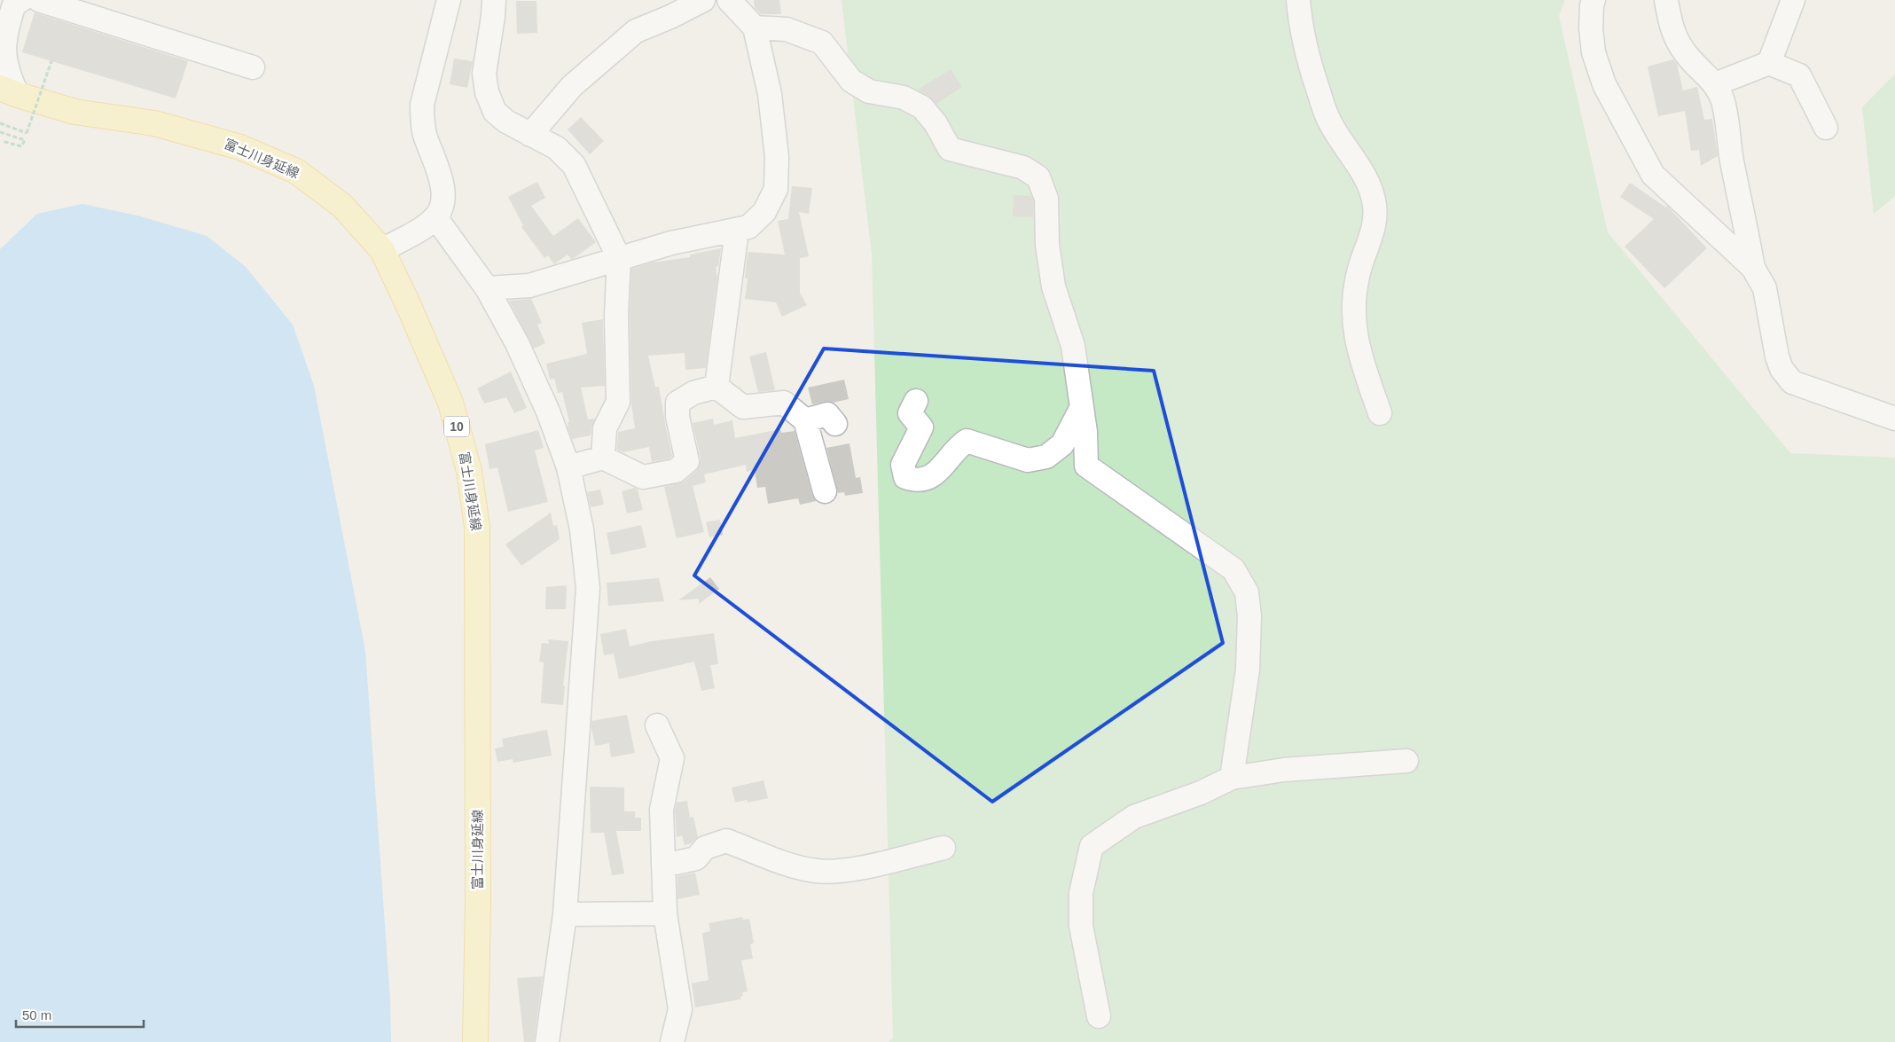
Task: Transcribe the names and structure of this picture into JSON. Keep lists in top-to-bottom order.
{
  "streets": {
    "main road": ["富士川身延線", "10"]
  },
  "scale_bar": "50 m"
}
